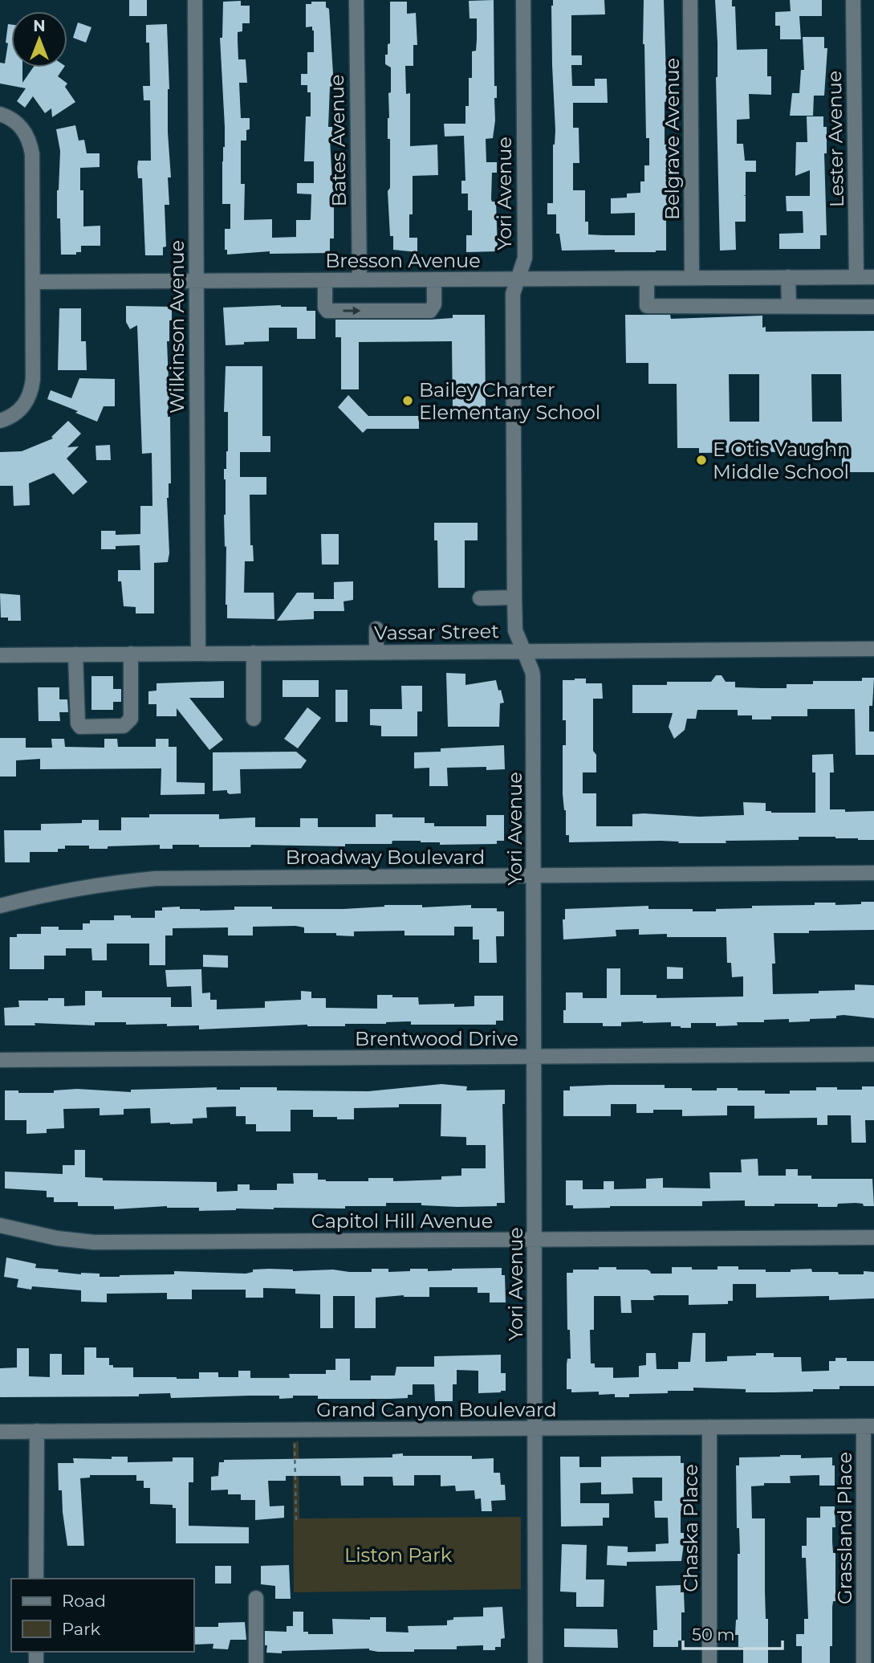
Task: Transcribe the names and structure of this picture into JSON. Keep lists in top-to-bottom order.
{
  "streets": {
    "street": [
      "Belgrave Avenue",
      "Lester Avenue",
      "Bates Avenue",
      "Yori Avenue",
      "Bresson Avenue",
      "Wilkinson Avenue",
      "Vassar Street",
      "Broadway Boulevard",
      "Brentwood Drive",
      "Capitol Hill Avenue",
      "Grand Canyon Boulevard",
      "Chaska Place",
      "Grassland Place"
    ]
  },
  "crossings": [
    ["Belgrave Avenue", "Bresson Avenue"],
    ["Lester Avenue", "Bresson Avenue"],
    ["Bates Avenue", "Bresson Avenue"],
    ["Yori Avenue", "Bresson Avenue"],
    ["Yori Avenue", "Vassar Street"],
    ["Yori Avenue", "Broadway Boulevard"],
    ["Yori Avenue", "Brentwood Drive"],
    ["Yori Avenue", "Capitol Hill Avenue"],
    ["Yori Avenue", "Grand Canyon Boulevard"],
    ["Bresson Avenue", "Wilkinson Avenue"],
    ["Wilkinson Avenue", "Vassar Street"],
    ["Grand Canyon Boulevard", "Chaska Place"],
    ["Grand Canyon Boulevard", "Grassland Place"]
  ],
  "parks": ["Liston Park"],
  "places": ["Bailey Charter Elementary School", "E Otis Vaughn Middle School"],
  "legend": ["Road", "Park"],
  "scale_bar": "50 m",
  "north": "top"
}
